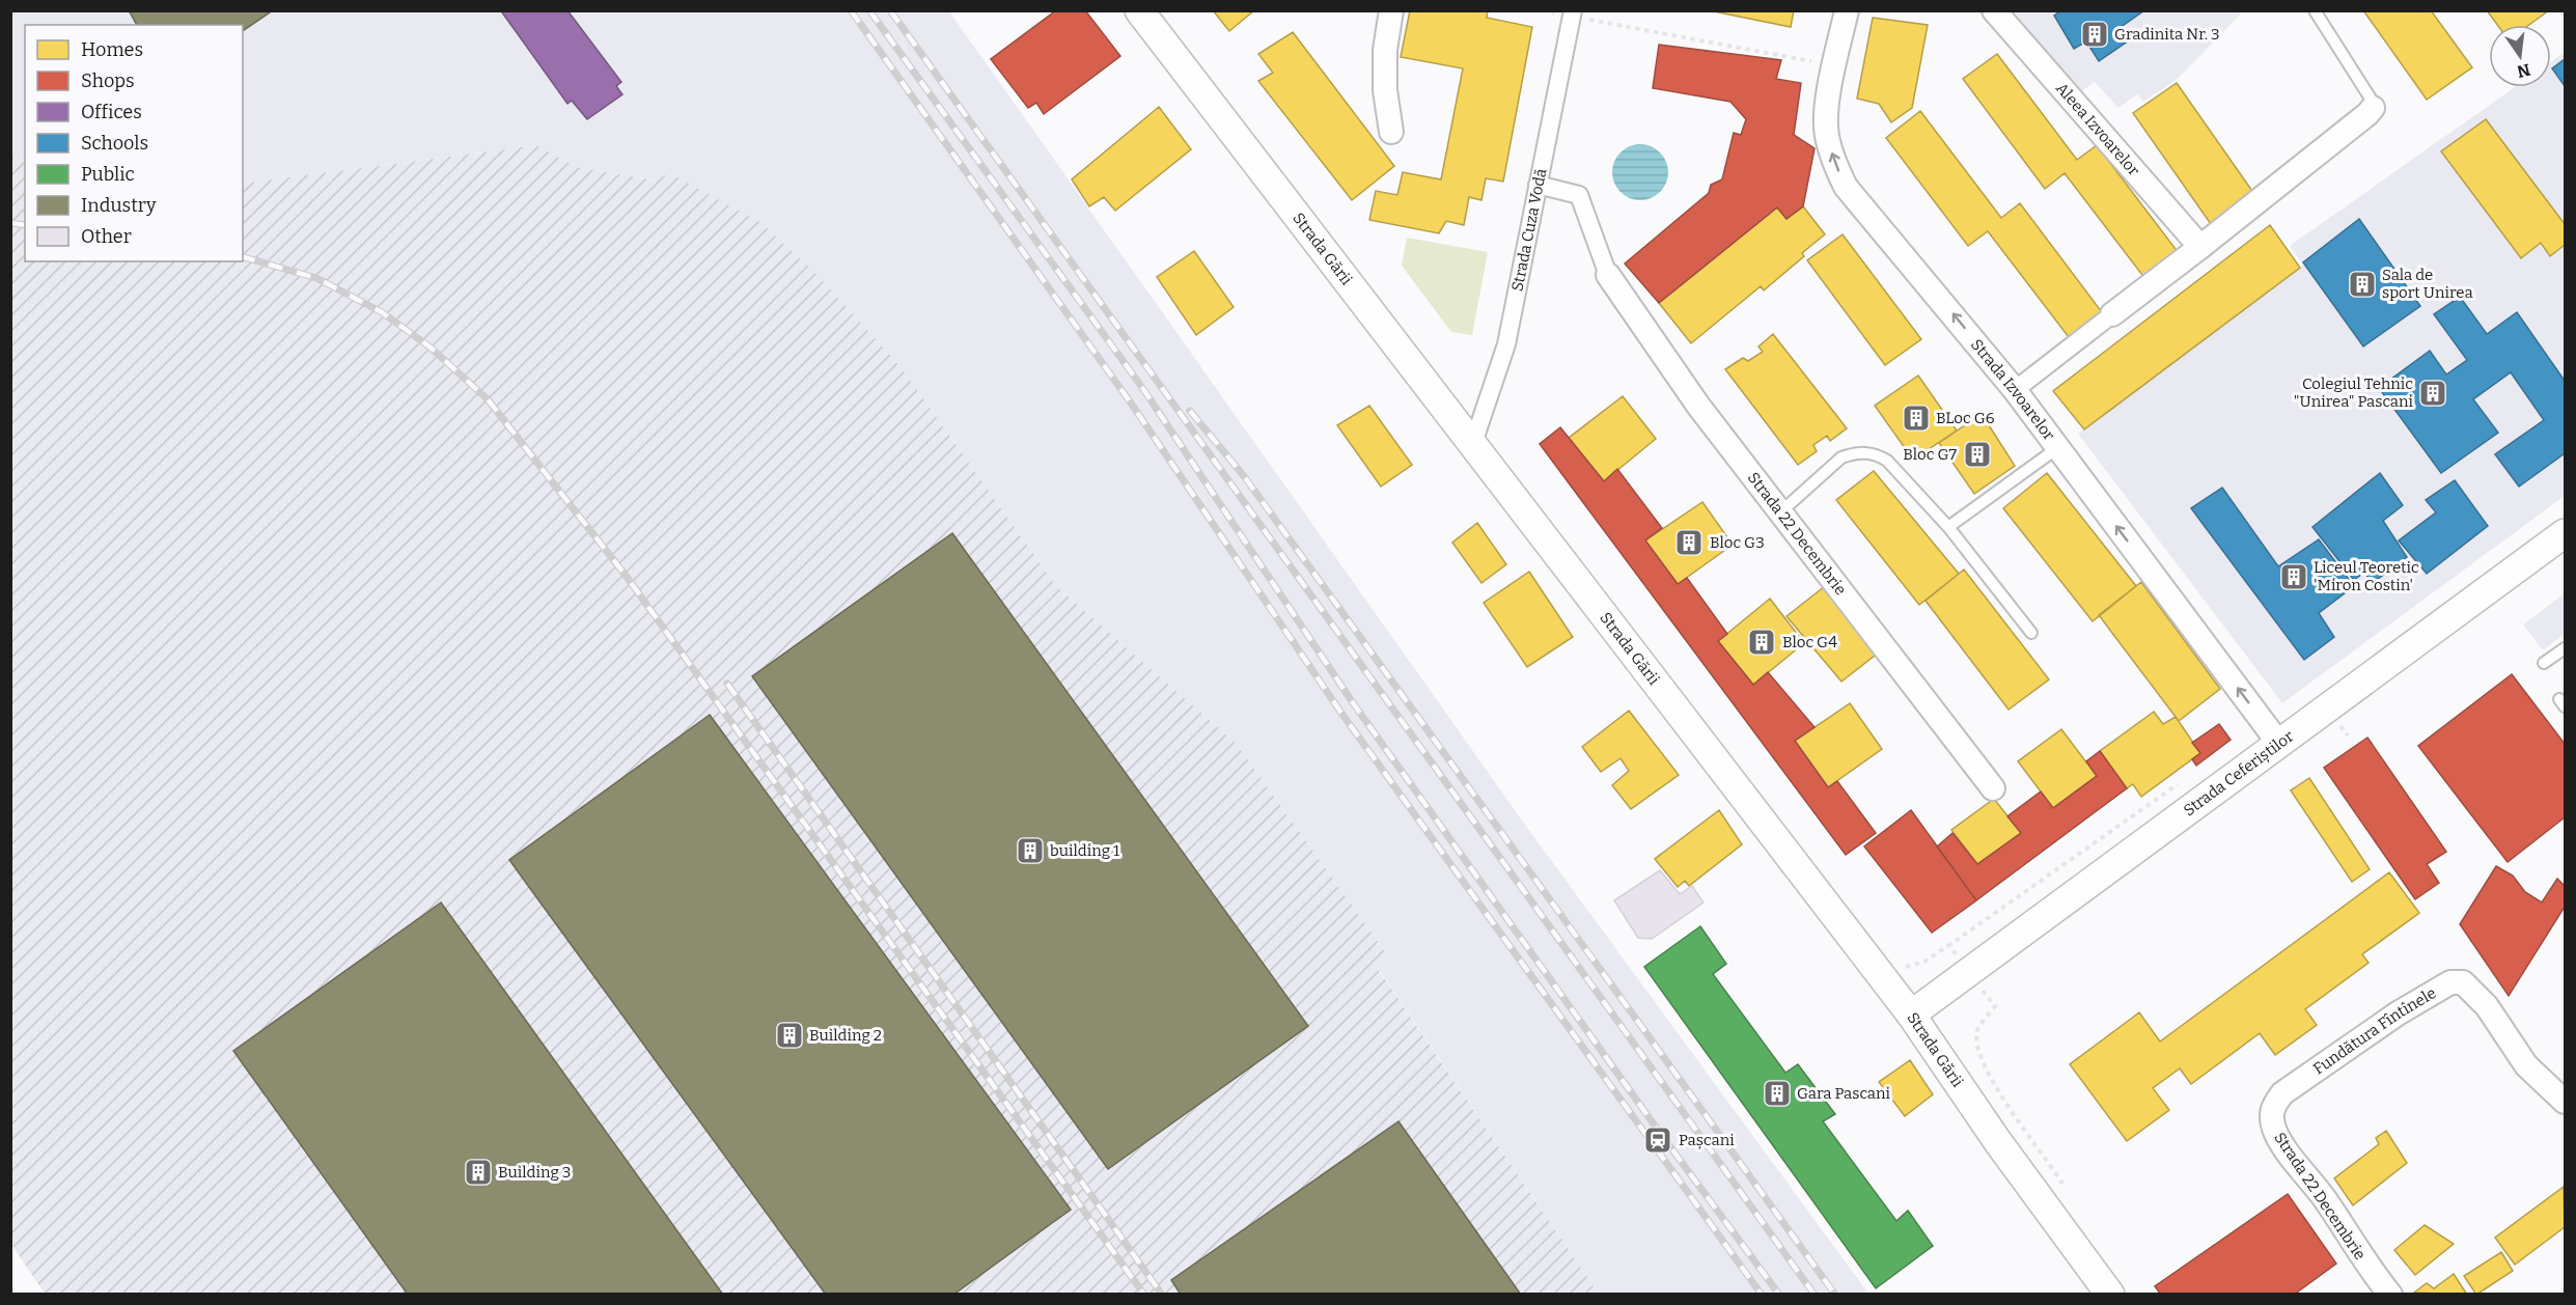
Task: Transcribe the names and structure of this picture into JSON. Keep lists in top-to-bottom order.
{
  "streets": {
    "street": [
      "Aleea Izvoarelor",
      "Strada Cuza Vodă",
      "Strada Gării",
      "Strada Izvoarelor",
      "Strada 22 Decembrie",
      "Strada Ceferiștilor",
      "Fundătura Fîntînele"
    ]
  },
  "crossings": [
    ["Strada Cuza Vodă", "Strada Gării"],
    ["Strada Gării", "Strada Ceferiștilor"],
    ["Strada Izvoarelor", "Strada Ceferiștilor"],
    ["Strada 22 Decembrie", "Fundătura Fîntînele"]
  ],
  "one_way": ["Strada Izvoarelor"],
  "places": {
    "building": [
      "Gradinita Nr. 3",
      "Sala de sport Unirea",
      "Colegiul Tehnic \"Unirea\" Pascani",
      "BLoc G6",
      "Bloc G7",
      "Bloc G3",
      "Liceul Teoretic 'Miron Costin'",
      "Bloc G4",
      "building 1",
      "Building 2",
      "Gara Pascani",
      "Building 3"
    ],
    "station": ["Pașcani"]
  },
  "legend": [
    "Homes",
    "Shops",
    "Offices",
    "Schools",
    "Public",
    "Industry",
    "Other"
  ],
  "north": "bottom"
}
